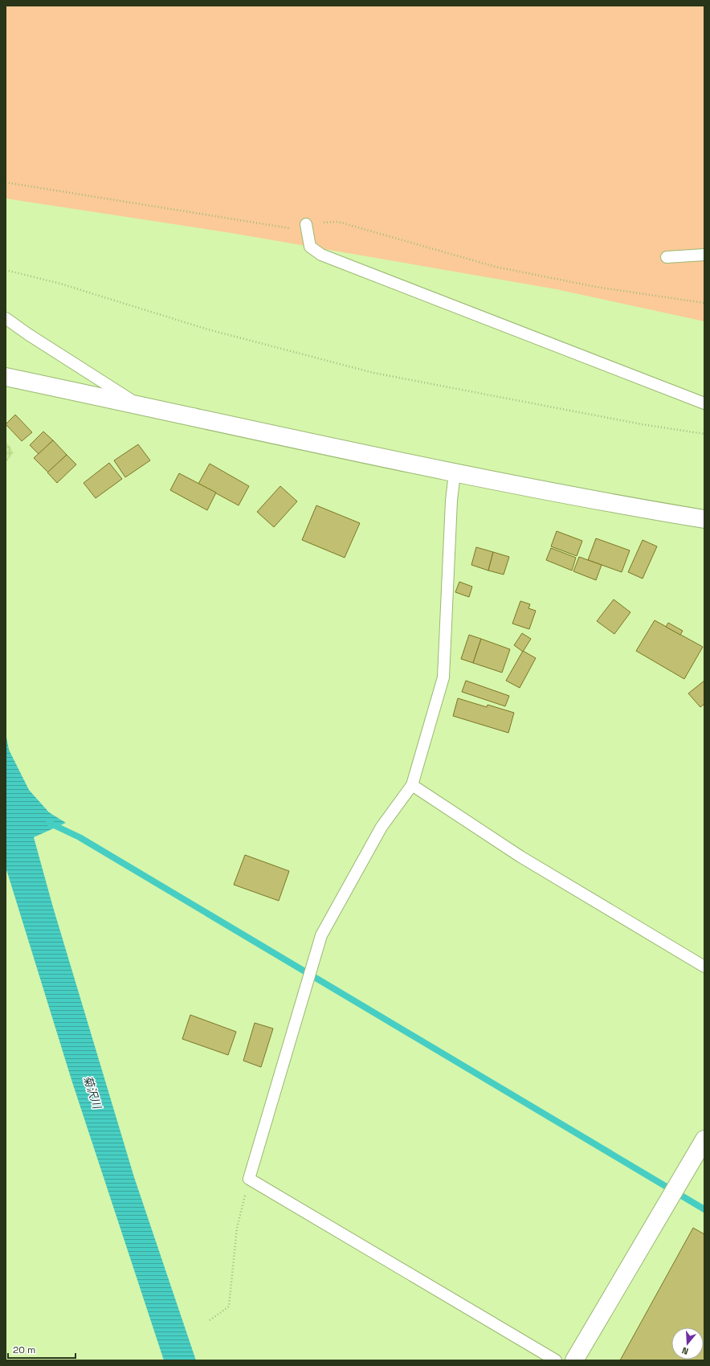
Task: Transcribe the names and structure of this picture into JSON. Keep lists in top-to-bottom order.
{
  "water": ["菊沢川"],
  "scale_bar": "20 m",
  "north": "bottom"
}
